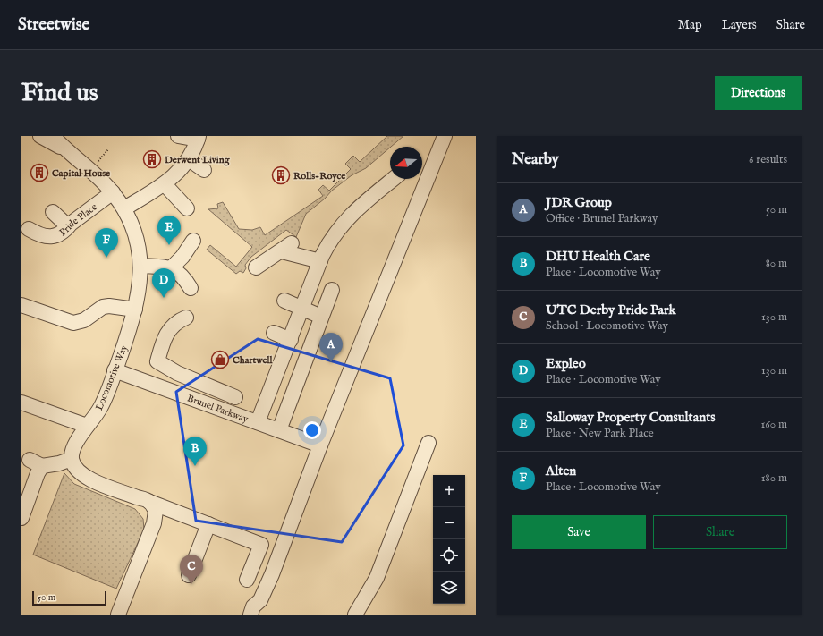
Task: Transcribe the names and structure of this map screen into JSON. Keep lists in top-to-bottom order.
{
  "streets": {
    "street": ["Pride Place", "Locomotive Way", "Brunel Parkway"]
  },
  "crossings": [
    ["Pride Place", "Locomotive Way"],
    ["Locomotive Way", "Brunel Parkway"]
  ],
  "places": {
    "building": ["Derwent Living", "Capital House", "Rolls-Royce"],
    "shop": ["Chartwell"]
  },
  "scale_bar": "50 m",
  "north": "left",
  "page": {
    "header": "Streetwise",
    "nav": ["Map", "Layers", "Share"],
    "buttons": [
      "Directions",
      ["Save", "Share"]
    ],
    "title": "Find us",
    "heading": ["Nearby", "6 results"],
    "list": [
      {
        "mark": "A",
        "name": "JDR Group",
        "note": "Office · Brunel Parkway",
        "value": "50 m"
      },
      {
        "mark": "B",
        "name": "DHU Health Care",
        "note": "Place · Locomotive Way",
        "value": "80 m"
      },
      {
        "mark": "C",
        "name": "UTC Derby Pride Park",
        "note": "School · Locomotive Way",
        "value": "130 m"
      },
      {
        "mark": "D",
        "name": "Expleo",
        "note": "Place · Locomotive Way",
        "value": "130 m"
      },
      {
        "mark": "E",
        "name": "Salloway Property Consultants",
        "note": "Place · New Park Place",
        "value": "160 m"
      },
      {
        "mark": "F",
        "name": "Alten",
        "note": "Place · Locomotive Way",
        "value": "180 m"
      }
    ],
    "pins": [
      "E",
      "F",
      "D",
      "A",
      "B",
      "C"
    ],
    "map_buttons": ["+", "−"],
    "scale": "50 m"
  }
}
